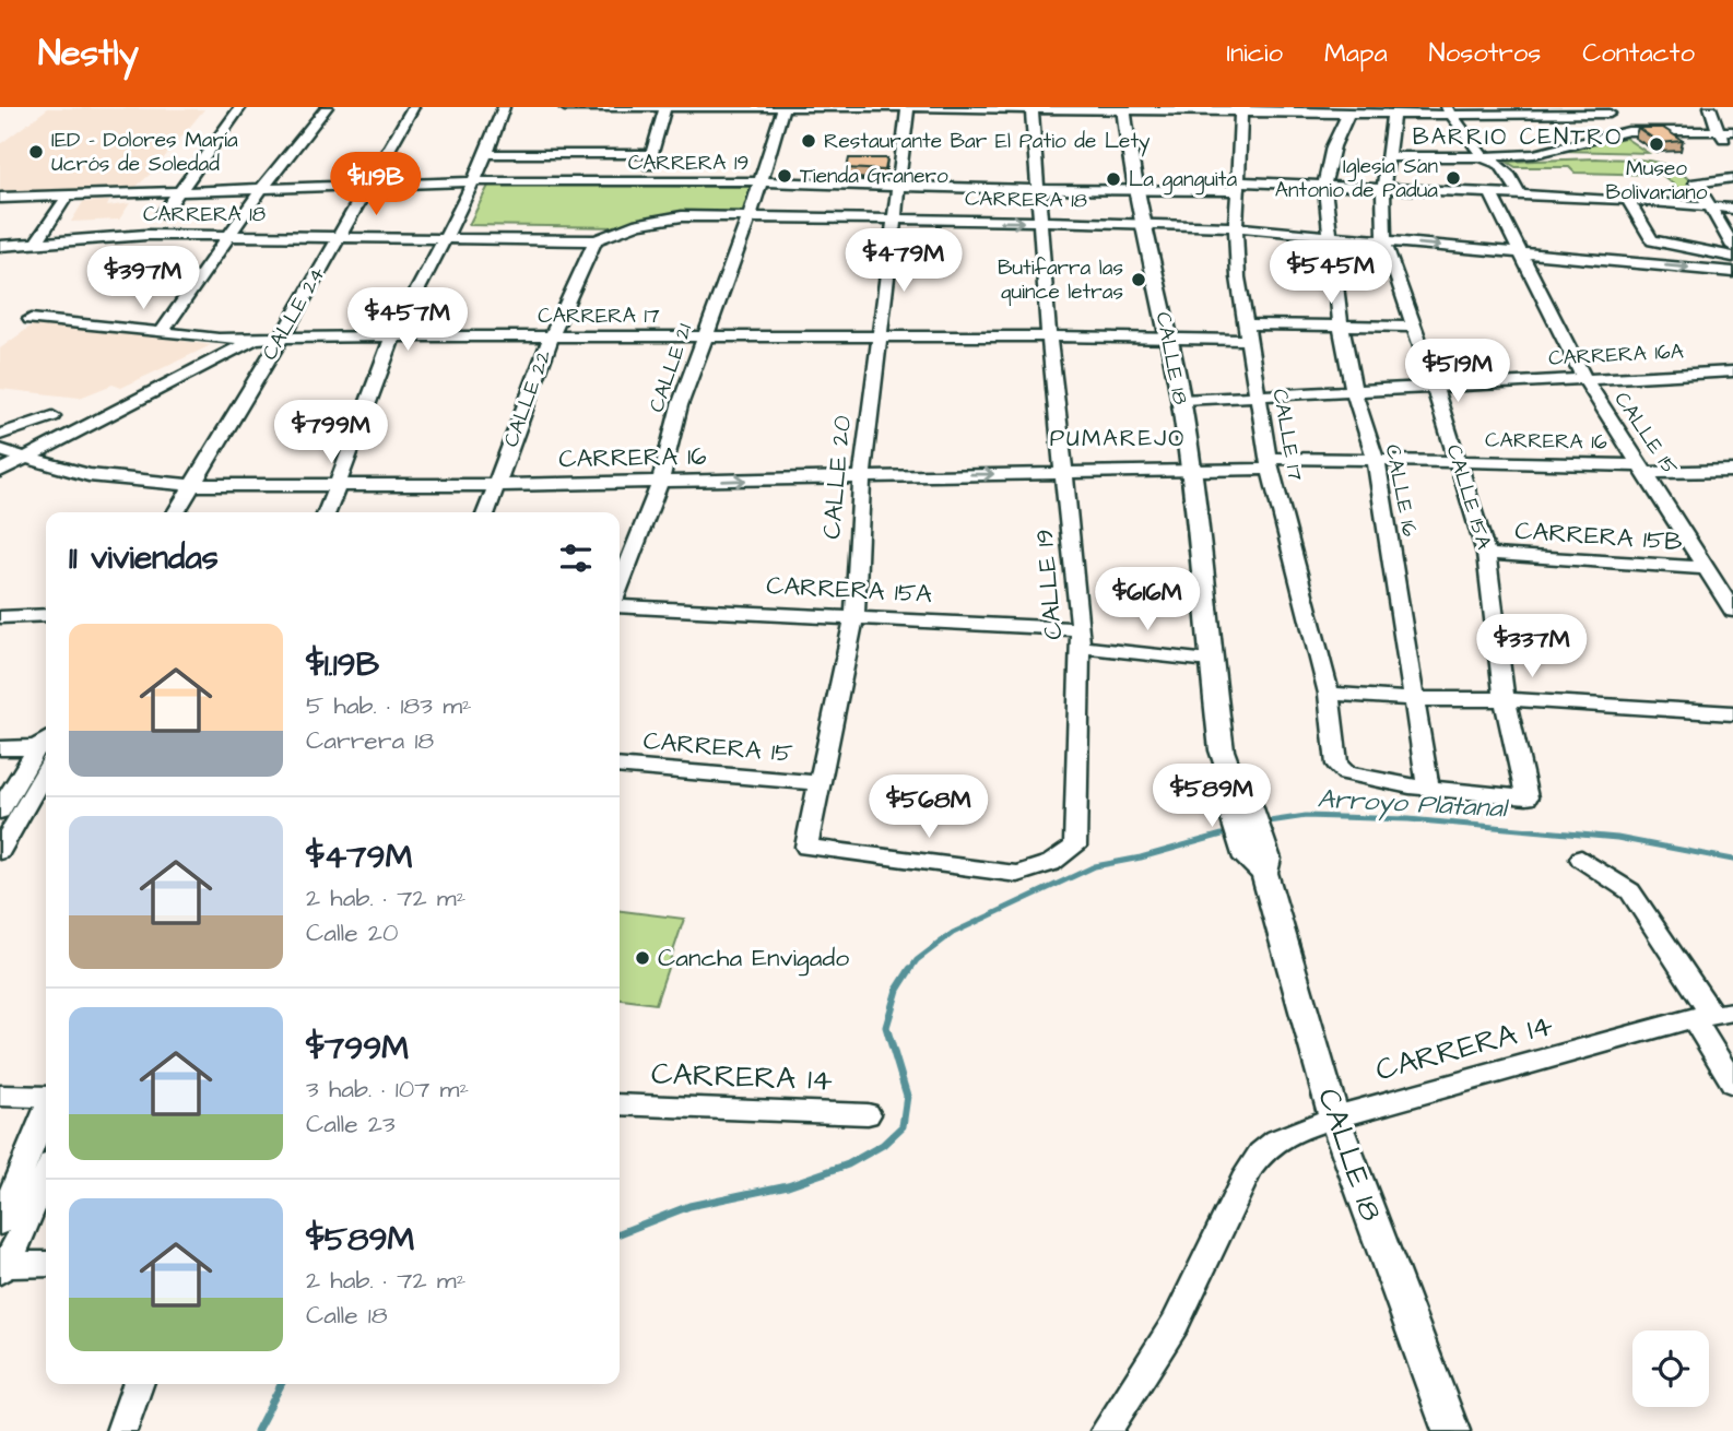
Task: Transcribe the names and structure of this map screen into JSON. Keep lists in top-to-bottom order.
{
  "streets": {
    "main road": ["CALLE 18"],
    "street": [
      "CARRERA 19",
      "CARRERA 18",
      "CALLE 24",
      "CARRERA 17",
      "CARRERA 16A",
      "CALLE 21",
      "CALLE 22",
      "CALLE 15",
      "CALLE 17",
      "CARRERA 16",
      "CALLE 20",
      "CALLE 16",
      "CALLE 15A",
      "CARRERA 15B",
      "CALLE 19",
      "CARRERA 15A",
      "CARRERA 15",
      "CARRERA 14"
    ]
  },
  "crossings": [
    ["CARRERA 19", "CALLE 24"],
    ["CARRERA 19", "CALLE 18"],
    ["CARRERA 19", "CALLE 21"],
    ["CARRERA 19", "CALLE 15"],
    ["CARRERA 19", "CALLE 17"],
    ["CARRERA 19", "CALLE 20"],
    ["CARRERA 19", "CALLE 16"],
    ["CARRERA 19", "CALLE 15A"],
    ["CARRERA 19", "CALLE 19"],
    ["CARRERA 18", "CALLE 24"],
    ["CARRERA 18", "CALLE 18"],
    ["CARRERA 18", "CALLE 21"],
    ["CARRERA 18", "CALLE 22"],
    ["CARRERA 18", "CALLE 15"],
    ["CARRERA 18", "CALLE 17"],
    ["CARRERA 18", "CALLE 20"],
    ["CARRERA 18", "CALLE 16"],
    ["CARRERA 18", "CALLE 15A"],
    ["CARRERA 18", "CALLE 19"],
    ["CALLE 24", "CARRERA 17"],
    ["CALLE 24", "CARRERA 16"],
    ["CARRERA 17", "CALLE 18"],
    ["CARRERA 17", "CALLE 21"],
    ["CARRERA 17", "CALLE 22"],
    ["CARRERA 17", "CALLE 17"],
    ["CARRERA 17", "CALLE 20"],
    ["CARRERA 17", "CALLE 16"],
    ["CARRERA 17", "CALLE 15A"],
    ["CARRERA 17", "CALLE 19"],
    ["CARRERA 16A", "CALLE 18"],
    ["CARRERA 16A", "CALLE 15"],
    ["CARRERA 16A", "CALLE 17"],
    ["CARRERA 16A", "CALLE 16"],
    ["CARRERA 16A", "CALLE 15A"],
    ["CALLE 18", "CARRERA 16"],
    ["CALLE 18", "CARRERA 15A"],
    ["CALLE 18", "CARRERA 14"],
    ["CALLE 21", "CARRERA 16"],
    ["CALLE 22", "CARRERA 16"],
    ["CALLE 15", "CARRERA 16"],
    ["CALLE 15", "CARRERA 15B"],
    ["CALLE 17", "CARRERA 16"],
    ["CALLE 17", "CALLE 16"],
    ["CALLE 17", "CALLE 15A"],
    ["CARRERA 16", "CALLE 20"],
    ["CARRERA 16", "CALLE 16"],
    ["CARRERA 16", "CALLE 15A"],
    ["CARRERA 16", "CALLE 19"],
    ["CALLE 20", "CALLE 19"],
    ["CALLE 20", "CARRERA 15A"],
    ["CALLE 20", "CARRERA 15"],
    ["CALLE 16", "CALLE 15A"],
    ["CALLE 15A", "CARRERA 15B"],
    ["CALLE 19", "CARRERA 15A"]
  ],
  "districts": ["BARRIO CENTRO", "PUMAREJO"],
  "water": ["Arroyo Platanal"],
  "places": [
    "Restaurante Bar El Patio de Lety",
    "Museo Bolivariano",
    "IED - Dolores María Ucrós de Soledad",
    "Tienda Granero",
    "Iglesia San Antonio de Padua",
    "La ganguita",
    "Butifarra las quince letras",
    "Cancha Envigado"
  ],
  "page": {
    "header": "Nestly",
    "nav": [
      "Inicio",
      "Mapa",
      "Nosotros",
      "Contacto"
    ],
    "price": [
      "$1.19B",
      "$479M",
      "$545M",
      "$397M",
      "$457M",
      "$519M",
      "$799M",
      "$616M",
      "$337M",
      "$589M",
      "$568M"
    ],
    "heading": "11 viviendas",
    "list": [
      {
        "name": "$1.19B",
        "note": "5 hab. · 183 m² · Carrera 18"
      },
      {
        "name": "$479M",
        "note": "2 hab. · 72 m² · Calle 20"
      },
      {
        "name": "$799M",
        "note": "3 hab. · 107 m² · Calle 23"
      },
      {
        "name": "$589M",
        "note": "2 hab. · 72 m² · Calle 18"
      }
    ]
  }
}
